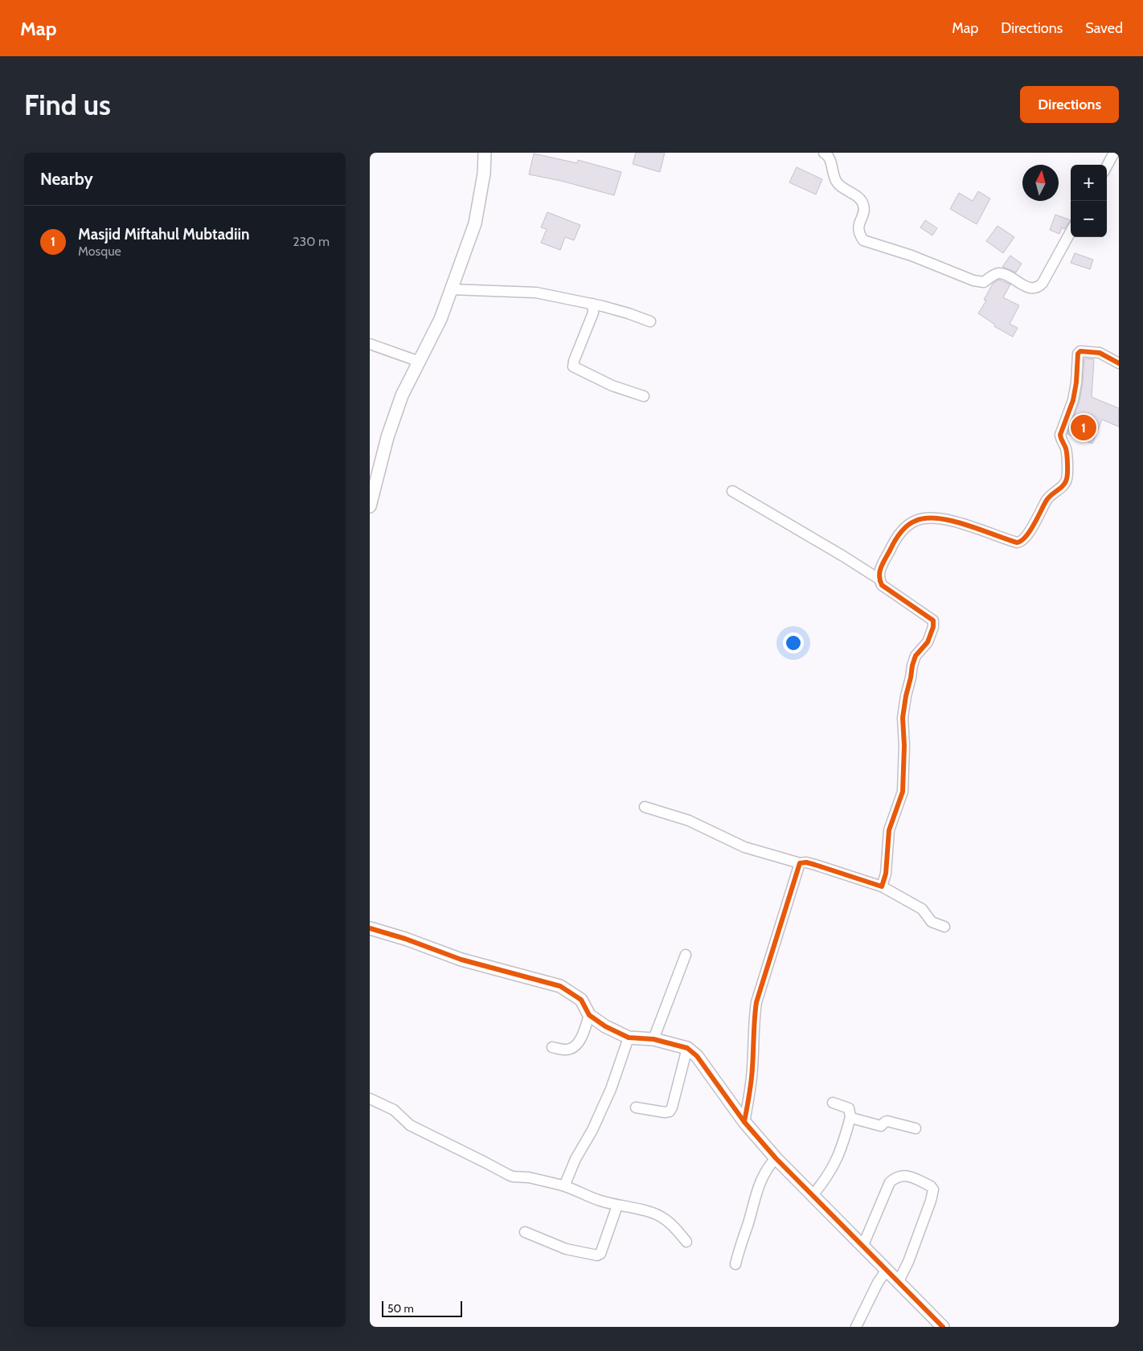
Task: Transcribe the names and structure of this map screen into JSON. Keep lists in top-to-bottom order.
{
  "scale_bar": "50 m",
  "north": "top",
  "page": {
    "header": "Map",
    "nav": ["Map", "Directions", "Saved"],
    "buttons": "Directions",
    "title": "Find us",
    "heading": "Nearby",
    "map_buttons": ["+", "−"],
    "list": [
      {
        "mark": "1",
        "name": "Masjid Miftahul Mubtadiin",
        "note": "Mosque",
        "value": "230 m"
      }
    ],
    "pins": "1",
    "scale": "50 m"
  }
}
